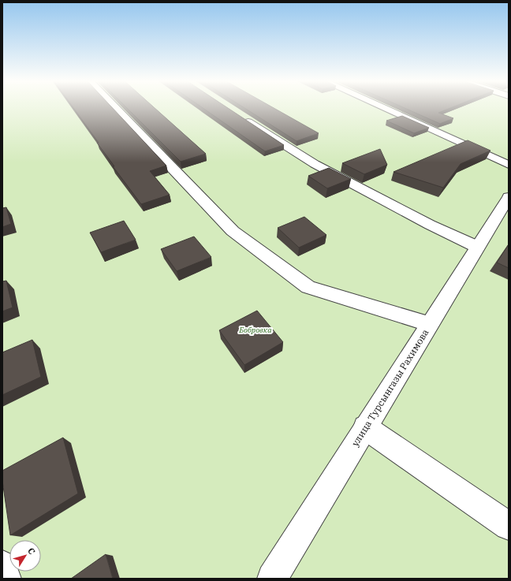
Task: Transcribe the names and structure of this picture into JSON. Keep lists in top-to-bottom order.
{
  "streets": {
    "street": ["улица Турсынгазы Рахимова"]
  },
  "parks": ["Бобровка"],
  "north": "top right"
}
